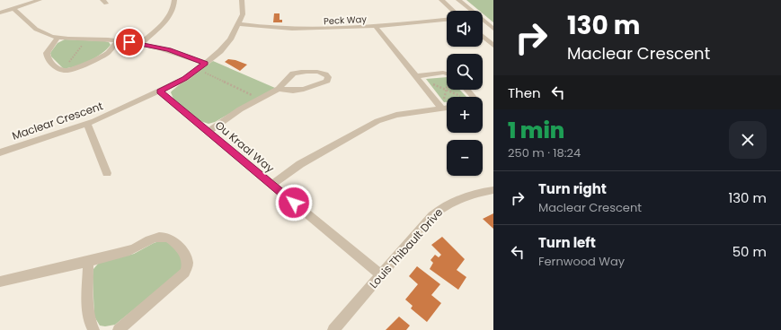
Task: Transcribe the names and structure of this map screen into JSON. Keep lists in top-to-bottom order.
{
  "streets": {
    "street": [
      "Peck Way",
      "Maclear Crescent",
      "Ou Kraal Way",
      "Louis Thibault Drive"
    ]
  },
  "crossings": [
    ["Peck Way", "Maclear Crescent"],
    ["Maclear Crescent", "Ou Kraal Way"],
    ["Ou Kraal Way", "Louis Thibault Drive"]
  ],
  "page": {
    "turn": ["130 m", "Maclear Crescent"],
    "map_buttons": ["+", "−"],
    "then": "Then",
    "heading": ["1 min", "250 m · 18:24"],
    "list": [
      {
        "name": "Turn right",
        "note": "Maclear Crescent",
        "value": "130 m"
      },
      {
        "name": "Turn left",
        "note": "Fernwood Way",
        "value": "50 m"
      }
    ]
  }
}
